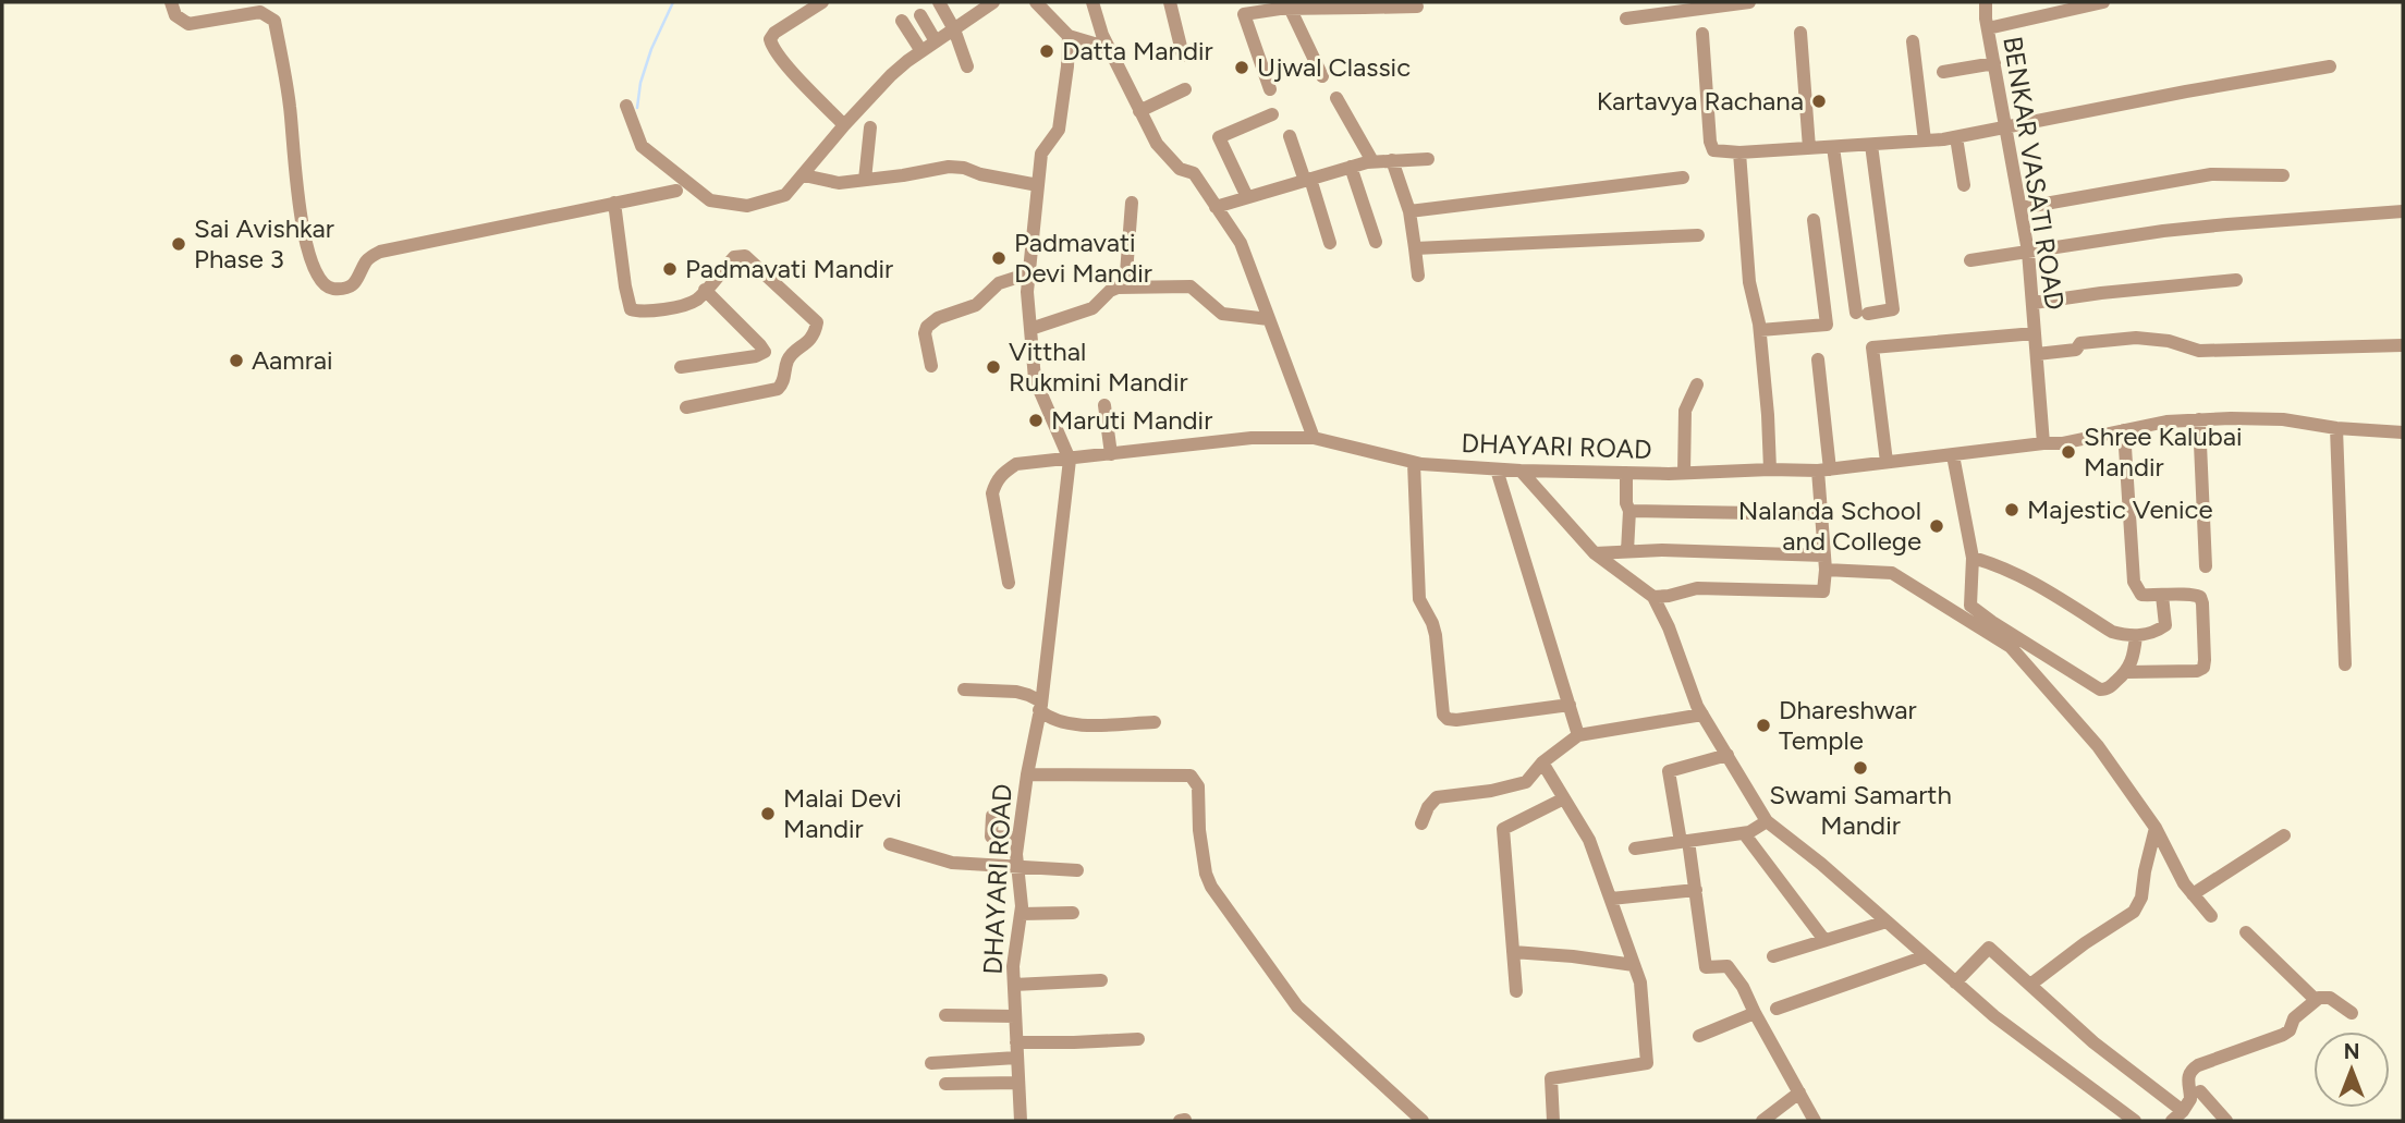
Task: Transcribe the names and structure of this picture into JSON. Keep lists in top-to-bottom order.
{
  "streets": {
    "street": ["BENKAR VASATI ROAD", "DHAYARI ROAD"]
  },
  "crossings": [
    ["BENKAR VASATI ROAD", "DHAYARI ROAD"]
  ],
  "places": [
    "Datta Mandir",
    "Ujwal Classic",
    "Kartavya Rachana",
    "Sai Avishkar Phase 3",
    "Padmavati Devi Mandir",
    "Padmavati Mandir",
    "Aamrai",
    "Vitthal Rukmini Mandir",
    "Maruti Mandir",
    "Shree Kalubai Mandir",
    "Majestic Venice",
    "Nalanda School and College",
    "Dhareshwar Temple",
    "Swami Samarth Mandir",
    "Malai Devi Mandir"
  ],
  "north": "top"
}
